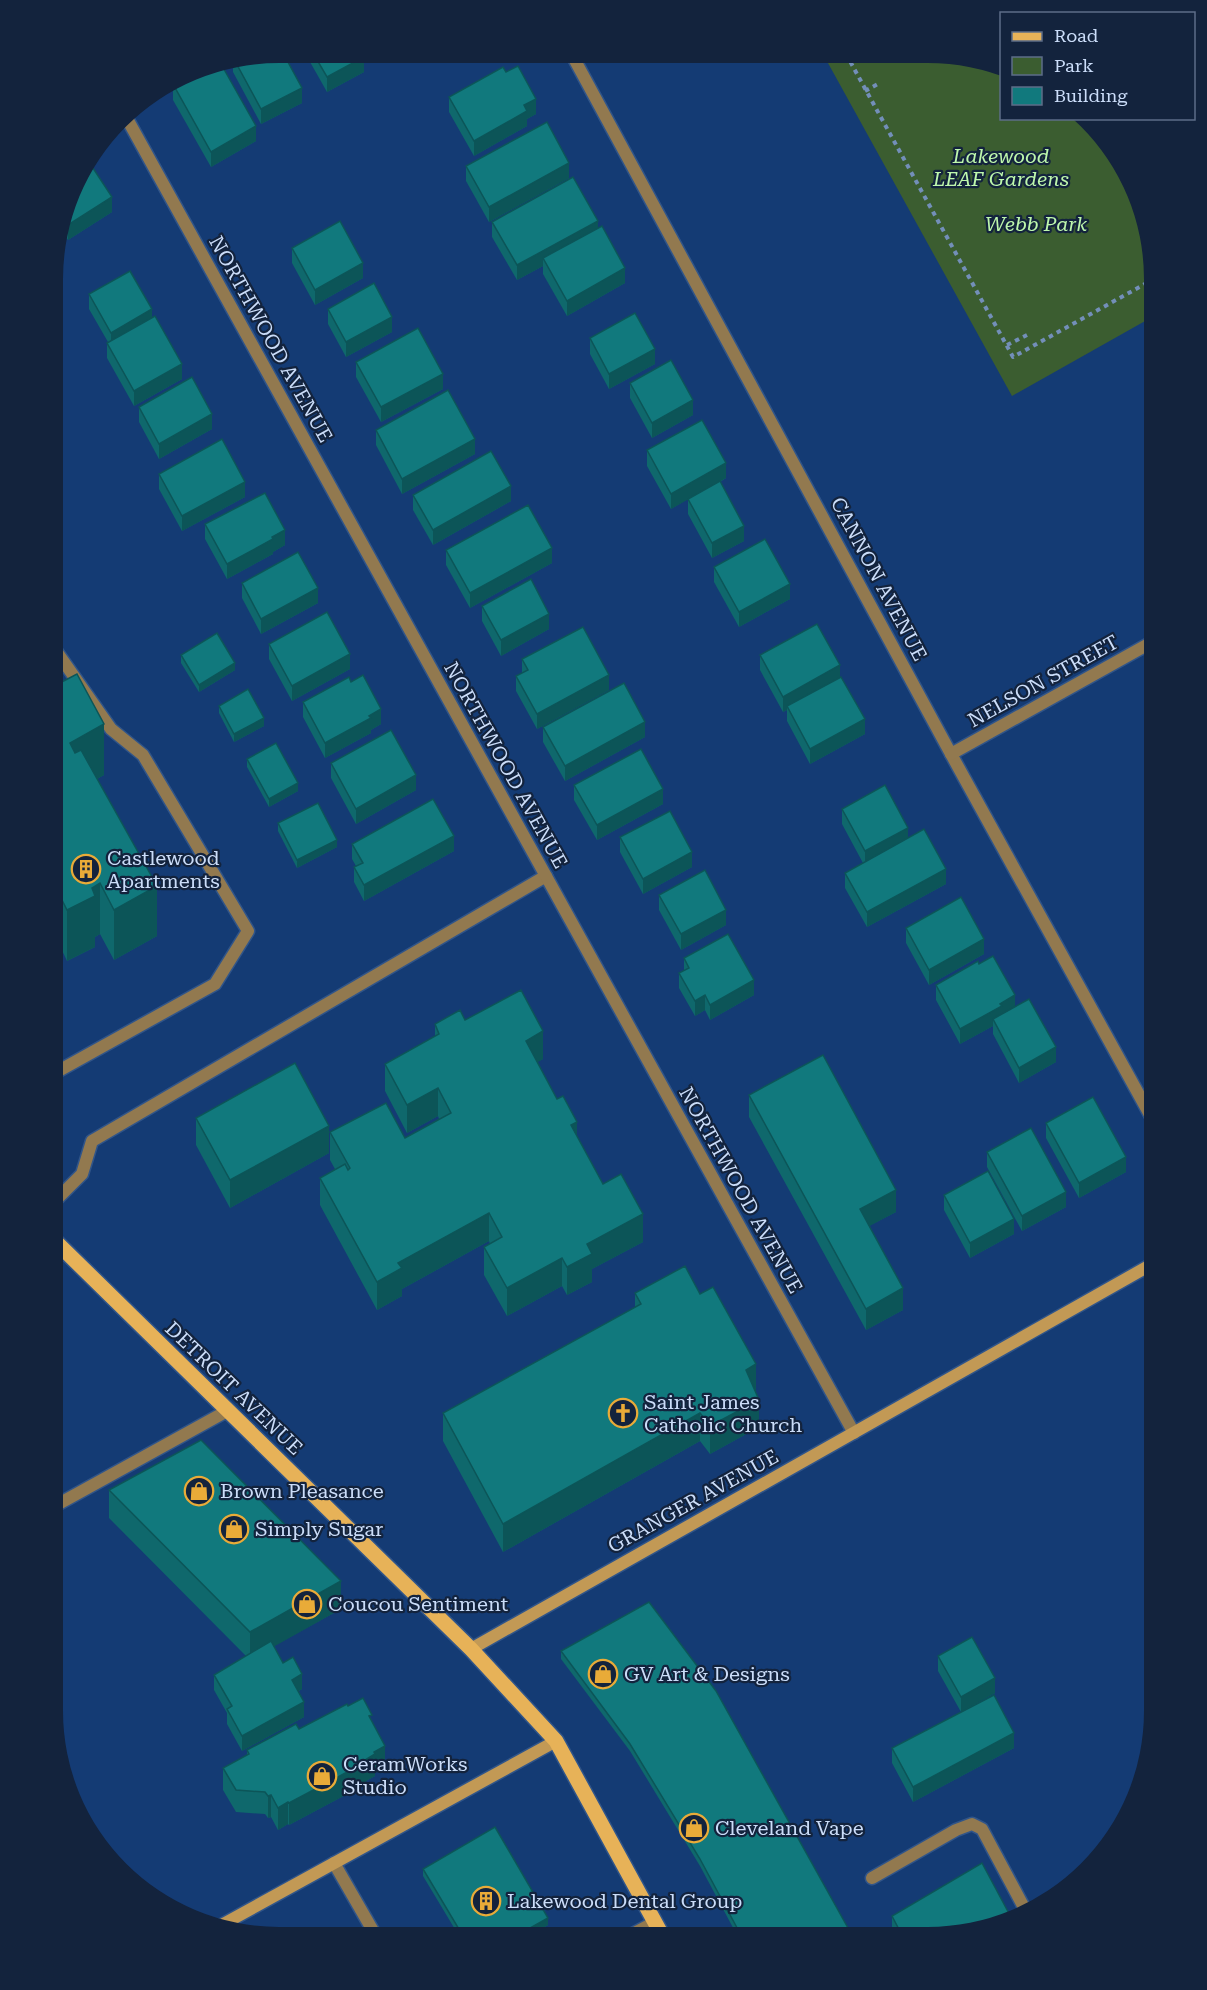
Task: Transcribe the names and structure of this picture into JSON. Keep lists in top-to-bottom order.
{
  "streets": {
    "main road": ["DETROIT AVENUE"],
    "street": [
      "NORTHWOOD AVENUE",
      "CANNON AVENUE",
      "NELSON STREET",
      "GRANGER AVENUE"
    ]
  },
  "crossings": [
    ["NORTHWOOD AVENUE", "GRANGER AVENUE"],
    ["CANNON AVENUE", "NELSON STREET"],
    ["DETROIT AVENUE", "GRANGER AVENUE"]
  ],
  "parks": ["Lakewood LEAF Gardens", "Webb Park"],
  "places": {
    "building": ["Castlewood Apartments", "Lakewood Dental Group"],
    "church": ["Saint James Catholic Church"],
    "shop": [
      "Brown Pleasance",
      "Simply Sugar",
      "Coucou Sentiment",
      "GV Art & Designs",
      "CeramWorks Studio",
      "Cleveland Vape"
    ]
  },
  "legend": ["Road", "Park", "Building"]
}
